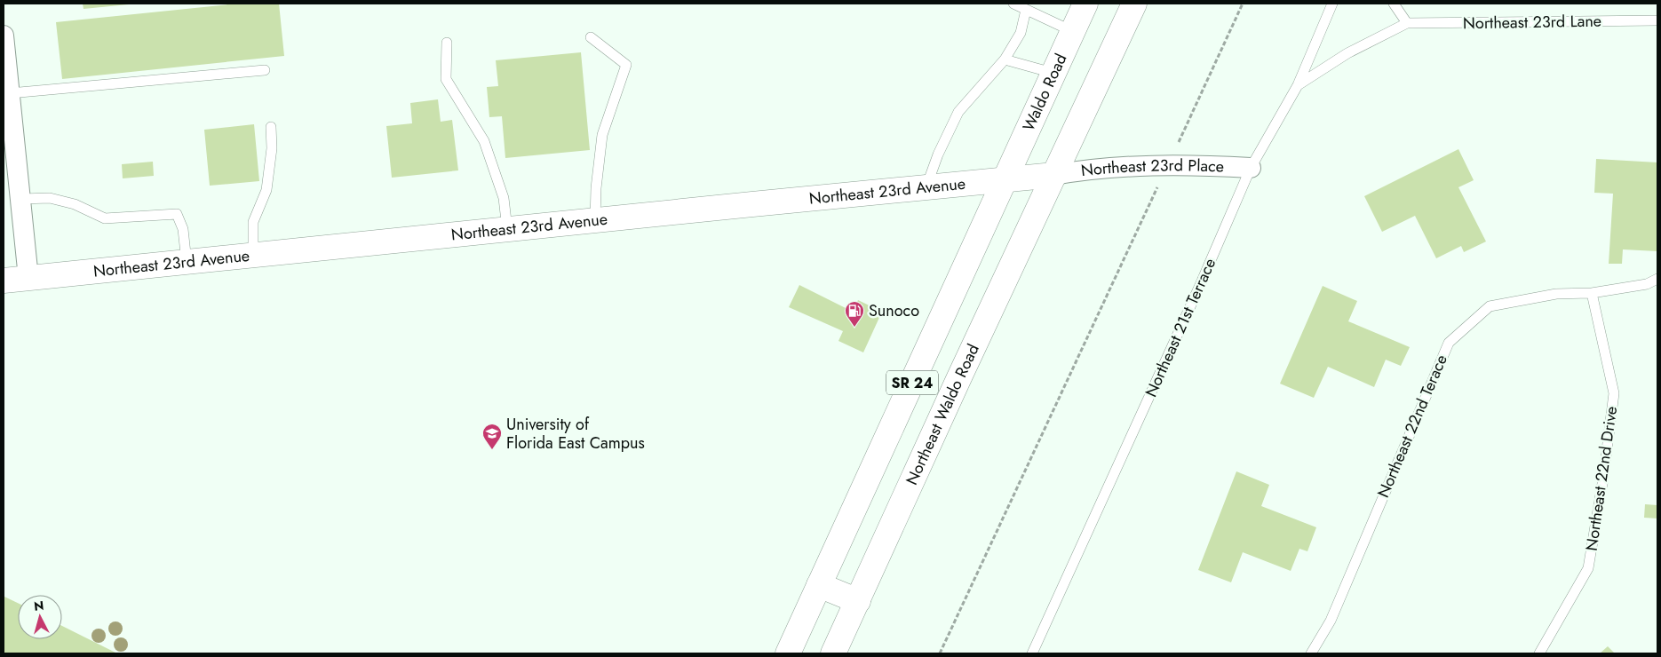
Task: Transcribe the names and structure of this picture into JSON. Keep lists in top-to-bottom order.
{
  "streets": {
    "main road": [
      "Waldo Road",
      "Northeast 23rd Avenue",
      "SR 24",
      "Northeast Waldo Road"
    ],
    "street": ["Northeast 23rd Place"],
    "lane": [
      "Northeast 23rd Lane",
      "Northeast 21st Terrace",
      "Northeast 22nd Terace",
      "Northeast 22nd Drive"
    ]
  },
  "crossings": [
    ["Northeast 23rd Lane", "Northeast 21st Terrace"],
    ["Waldo Road", "Northeast 23rd Avenue"],
    ["Waldo Road", "SR 24"],
    ["Northeast 23rd Place", "Northeast 23rd Avenue"],
    ["Northeast 23rd Place", "Northeast 21st Terrace"],
    ["Northeast 23rd Place", "SR 24"],
    ["Northeast 23rd Place", "Northeast Waldo Road"],
    ["Northeast 23rd Avenue", "SR 24"],
    ["Northeast 23rd Avenue", "Northeast Waldo Road"],
    ["SR 24", "Northeast Waldo Road"],
    ["Northeast 22nd Terace", "Northeast 22nd Drive"]
  ],
  "places": {
    "fuel station": ["Sunoco"],
    "school or university": ["University of Florida East Campus"]
  },
  "north": "top"
}
